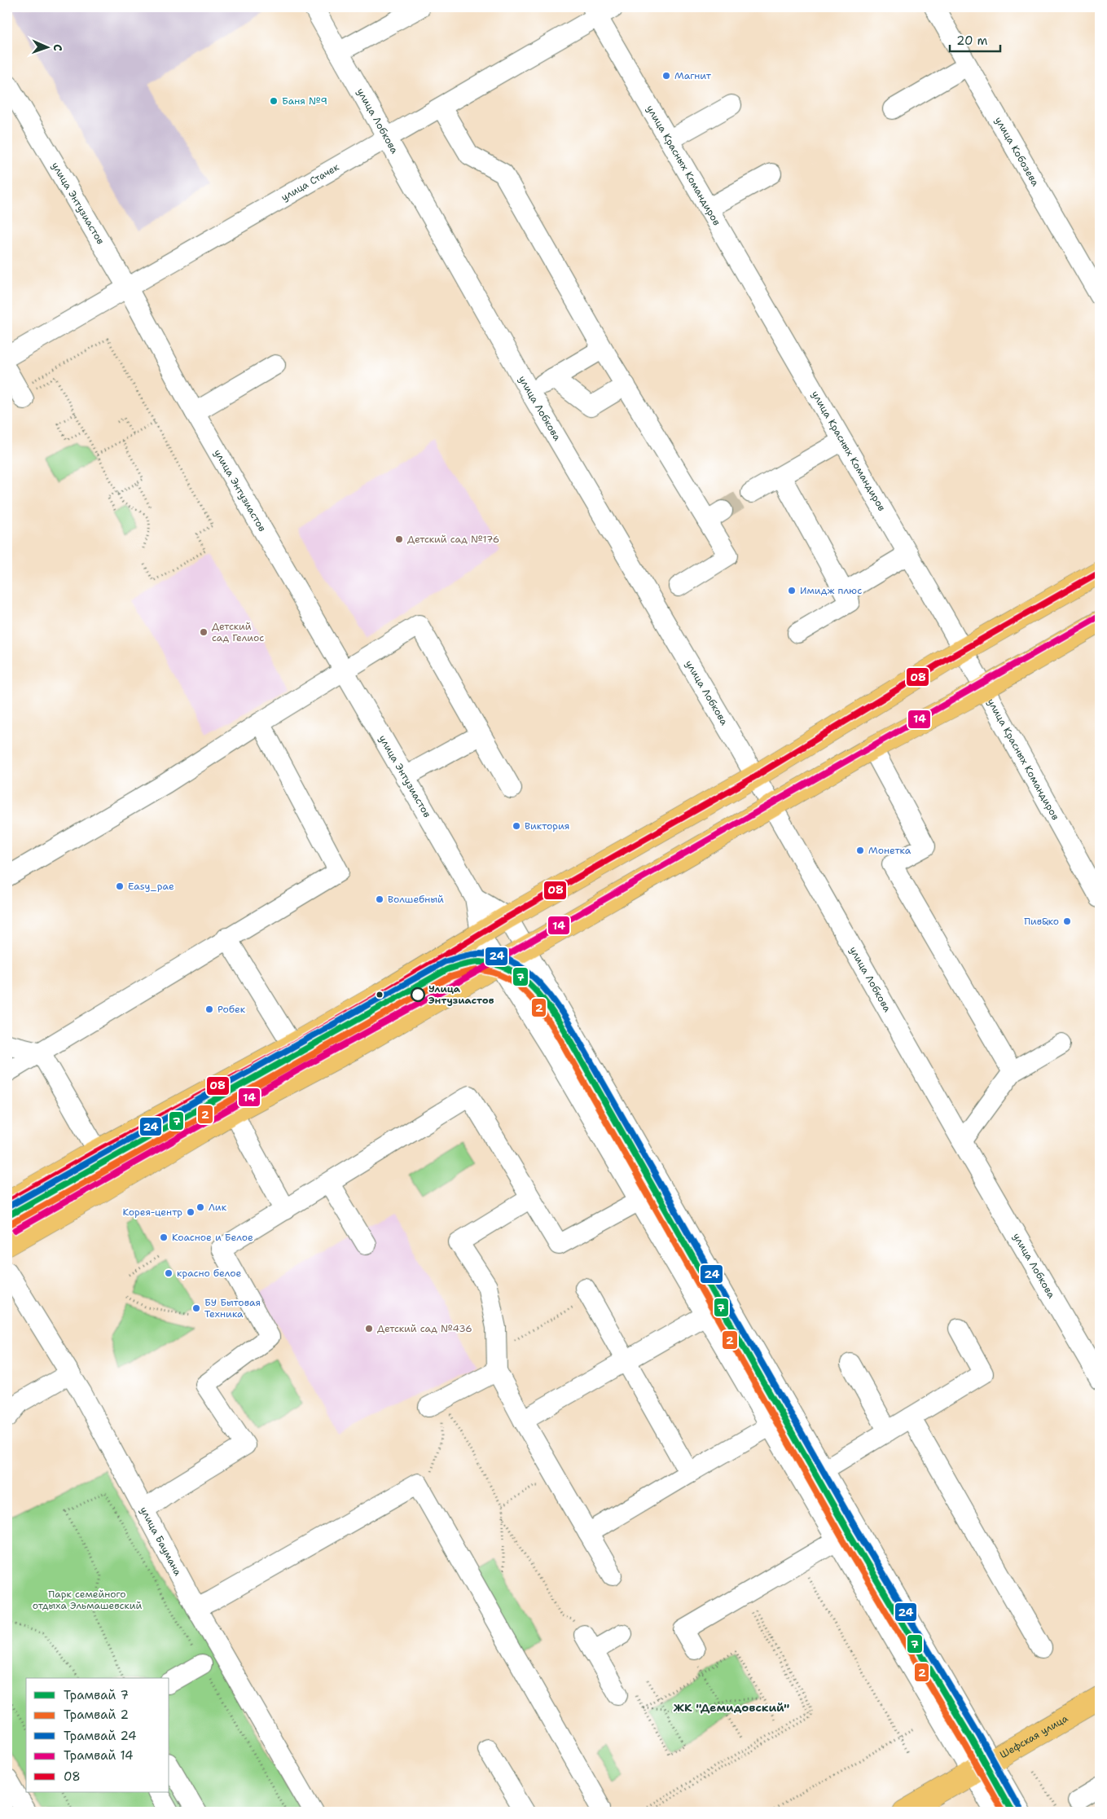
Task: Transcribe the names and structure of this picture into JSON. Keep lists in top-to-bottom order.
{
  "streets": {
    "main road": ["Шефская улица"],
    "street": [
      "улица Лобкова",
      "улица Кобозева",
      "улица Красных Командиров",
      "улица Стачек",
      "улица Энтузиастов",
      "улица Баумана"
    ]
  },
  "crossings": [
    ["улица Лобкова", "улица Стачек"],
    ["улица Красных Командиров", "улица Стачек"],
    ["улица Стачек", "улица Энтузиастов"]
  ],
  "districts": ["ЖК \"Демидовский\""],
  "parks": ["Парк семейного отдыха Эльмашевский"],
  "places": [
    "Магнит",
    "Баня №9",
    "Детский сад №176",
    "Имидж плюс",
    "Детский сад Гелиос",
    "Виктория",
    "Монетка",
    "Easy_pae",
    "Волшебный",
    "Пив&ко",
    "Улица Энтузиастов",
    "Робек",
    "Лик",
    "Корея-центр",
    "Коасное и Белое",
    "красно белое",
    "БУ Бытовая Техника",
    "Детский сад №436"
  ],
  "lines": [
    "transit line 08",
    "tram line 14",
    "tram line 24",
    "tram line 7",
    "tram line 2"
  ],
  "legend": [
    "Трамвай 7",
    "Трамвай 2",
    "Трамвай 24",
    "Трамвай 14",
    "08"
  ],
  "scale_bar": "20 m",
  "north": "right"
}
